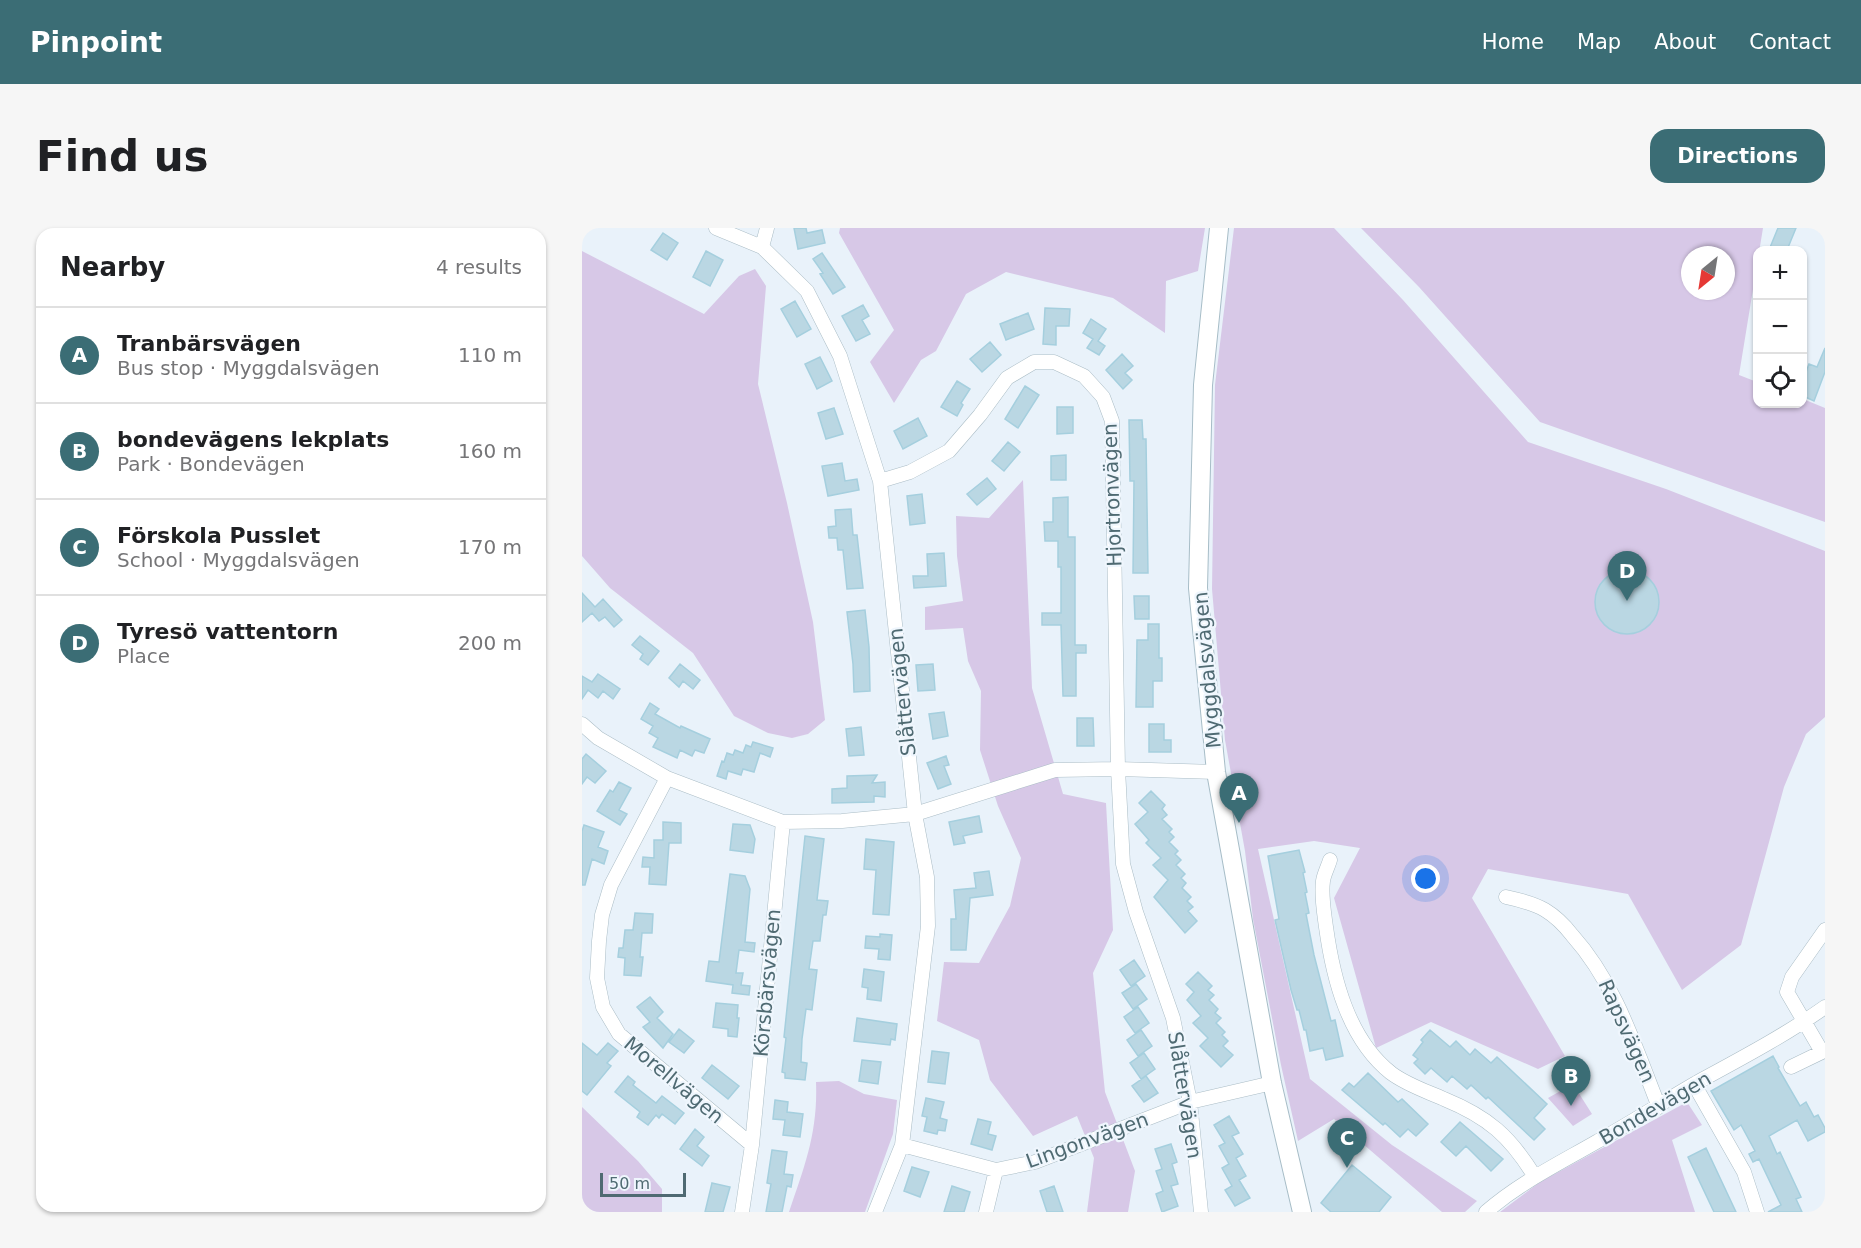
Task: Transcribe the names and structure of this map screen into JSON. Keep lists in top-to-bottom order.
{
  "streets": {
    "street": [
      "Hjortronvägen",
      "Myggdalsvägen",
      "Slåttervägen",
      "Körsbärsvägen",
      "Rapsvägen",
      "Morellvägen",
      "Bondevägen",
      "Lingonvägen"
    ]
  },
  "crossings": [
    ["Hjortronvägen", "Slåttervägen"],
    ["Myggdalsvägen", "Lingonvägen"],
    ["Slåttervägen", "Lingonvägen"],
    ["Körsbärsvägen", "Morellvägen"],
    ["Rapsvägen", "Bondevägen"]
  ],
  "scale_bar": "50 m",
  "north": "bottom left",
  "page": {
    "header": "Pinpoint",
    "nav": [
      "Home",
      "Map",
      "About",
      "Contact"
    ],
    "buttons": "Directions",
    "title": "Find us",
    "heading": ["Nearby", "4 results"],
    "map_buttons": ["+", "−"],
    "list": [
      {
        "mark": "A",
        "name": "Tranbärsvägen",
        "note": "Bus stop · Myggdalsvägen",
        "value": "110 m"
      },
      {
        "mark": "B",
        "name": "bondevägens lekplats",
        "note": "Park · Bondevägen",
        "value": "160 m"
      },
      {
        "mark": "C",
        "name": "Förskola Pusslet",
        "note": "School · Myggdalsvägen",
        "value": "170 m"
      },
      {
        "mark": "D",
        "name": "Tyresö vattentorn",
        "note": "Place",
        "value": "200 m"
      }
    ],
    "pins": [
      "D",
      "A",
      "B",
      "C"
    ],
    "scale": "50 m"
  }
}
